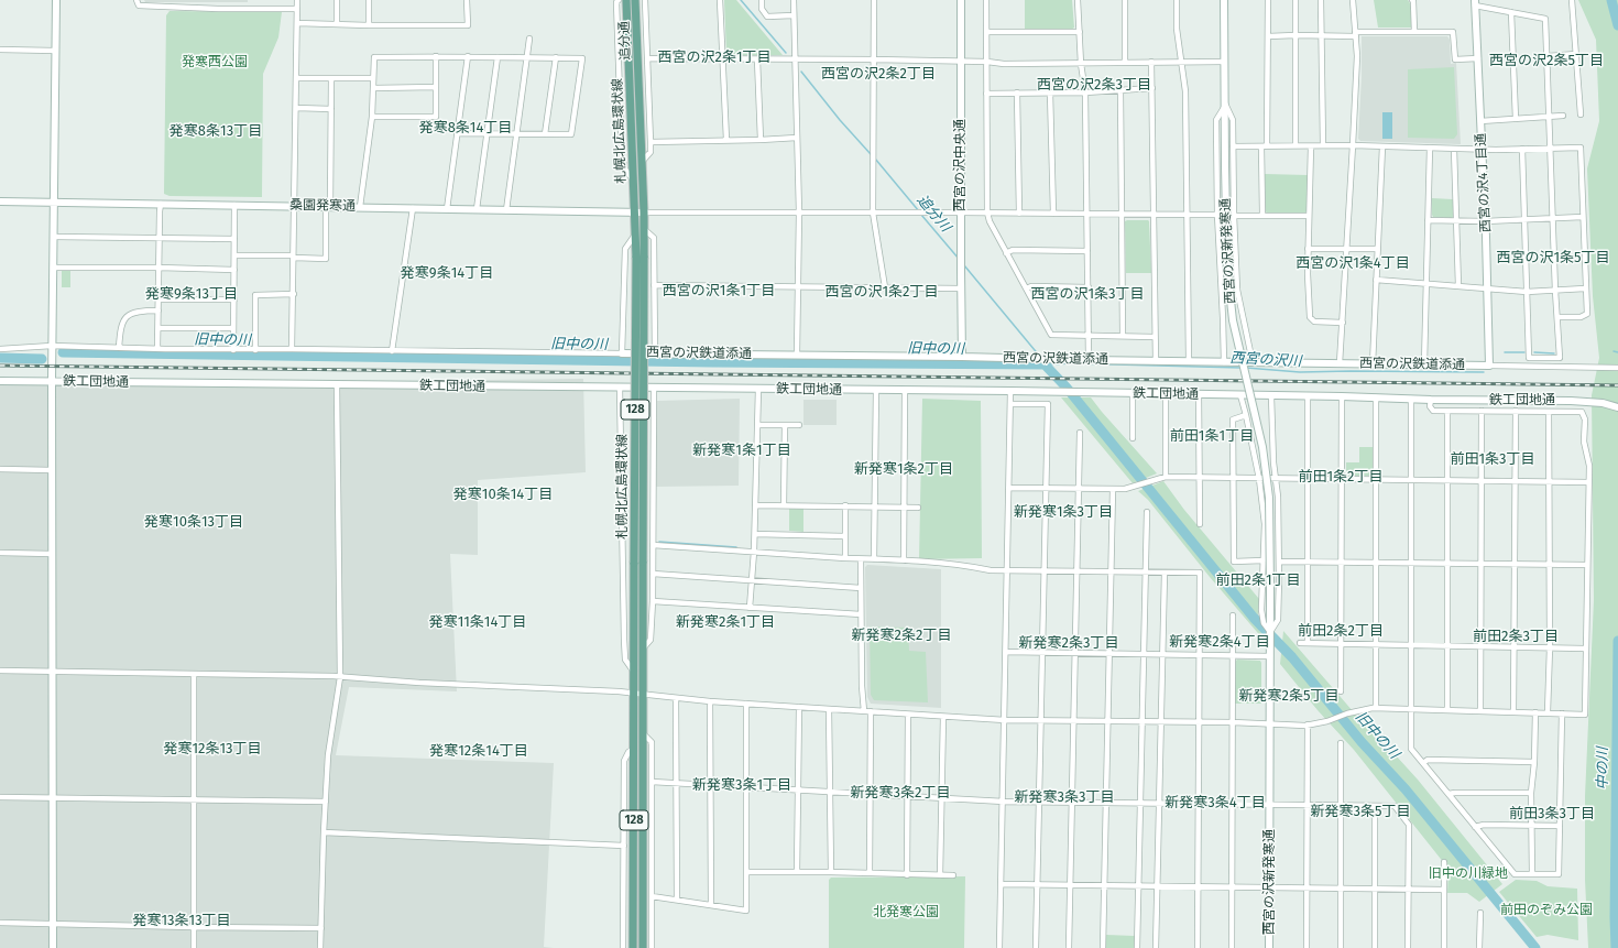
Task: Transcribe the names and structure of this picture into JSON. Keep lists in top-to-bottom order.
{
  "streets": {
    "main road": ["追分通", "札幌北広島環状線", "128"],
    "street": [
      "西宮の沢中央通",
      "西宮の沢4丁目通",
      "桑園発寒通",
      "西宮の沢新発寒通",
      "西宮の沢鉄道添通",
      "鉄工団地通"
    ]
  },
  "crossings": [
    ["追分通", "札幌北広島環状線"],
    ["追分通", "桑園発寒通"],
    ["札幌北広島環状線", "桑園発寒通"],
    ["西宮の沢中央通", "西宮の沢鉄道添通"],
    ["西宮の沢4丁目通", "西宮の沢鉄道添通"]
  ],
  "districts": [
    "西宮の沢2条1丁目",
    "西宮の沢2条5丁目",
    "西宮の沢2条2丁目",
    "西宮の沢2条3丁目",
    "発寒8条14丁目",
    "発寒8条13丁目",
    "西宮の沢1条5丁目",
    "西宮の沢1条4丁目",
    "発寒9条14丁目",
    "西宮の沢1条1丁目",
    "西宮の沢1条2丁目",
    "発寒9条13丁目",
    "西宮の沢1条3丁目",
    "前田1条1丁目",
    "新発寒1条1丁目",
    "前田1条3丁目",
    "新発寒1条2丁目",
    "前田1条2丁目",
    "発寒10条14丁目",
    "新発寒1条3丁目",
    "発寒10条13丁目",
    "前田2条1丁目",
    "発寒11条14丁目",
    "新発寒2条1丁目",
    "前田2条2丁目",
    "新発寒2条2丁目",
    "前田2条3丁目",
    "新発寒2条4丁目",
    "新発寒2条3丁目",
    "新発寒2条5丁目",
    "発寒12条13丁目",
    "発寒12条14丁目",
    "新発寒3条1丁目",
    "新発寒3条2丁目",
    "新発寒3条3丁目",
    "新発寒3条4丁目",
    "新発寒3条5丁目",
    "前田3条3丁目",
    "発寒13条13丁目"
  ],
  "water": [
    "追分川",
    "旧中の川",
    "西宮の沢川",
    "中の川"
  ],
  "parks": [
    "発寒西公園",
    "旧中の川緑地",
    "前田のぞみ公園",
    "北発寒公園"
  ]
}
